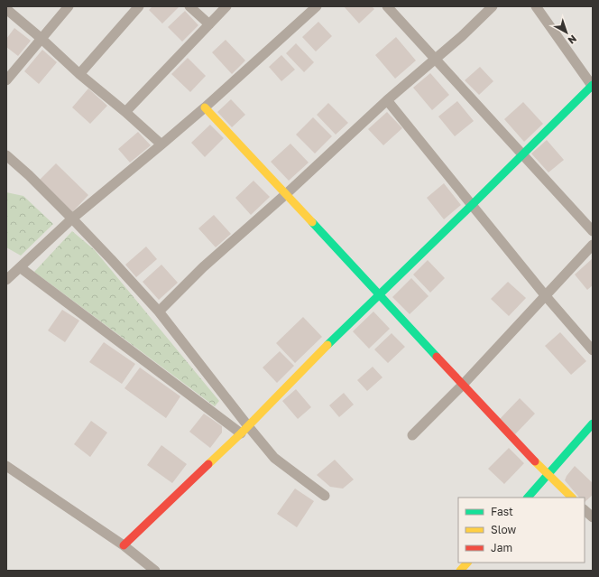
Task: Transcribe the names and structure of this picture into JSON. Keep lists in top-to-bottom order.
{
  "legend": ["Fast", "Slow", "Jam"],
  "north": "bottom right"
}
